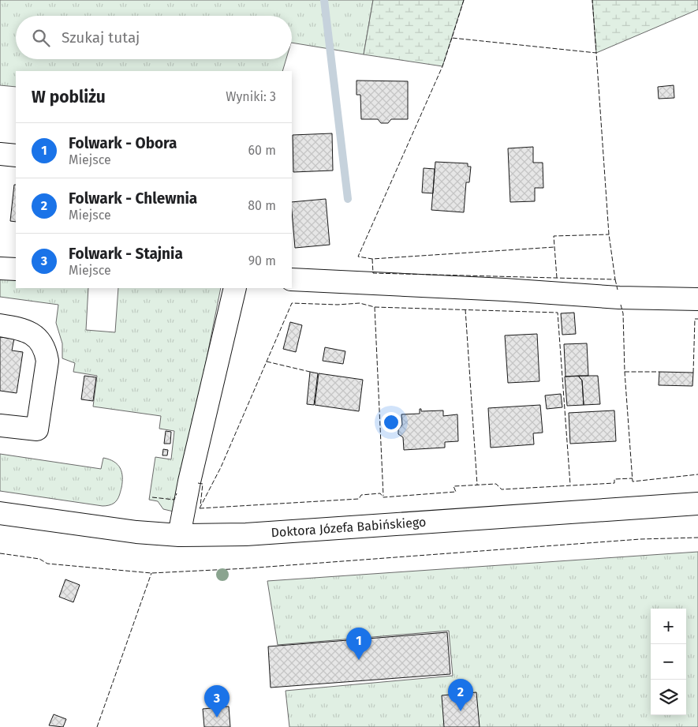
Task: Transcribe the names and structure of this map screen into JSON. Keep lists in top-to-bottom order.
{
  "streets": {
    "street": ["Doktora Józefa Babińskiego"]
  },
  "page": {
    "search": "Szukaj tutaj",
    "heading": ["W pobliżu", "Wyniki: 3"],
    "list": [
      {
        "mark": "1",
        "name": "Folwark - Obora",
        "note": "Miejsce",
        "value": "60 m"
      },
      {
        "mark": "2",
        "name": "Folwark - Chlewnia",
        "note": "Miejsce",
        "value": "80 m"
      },
      {
        "mark": "3",
        "name": "Folwark - Stajnia",
        "note": "Miejsce",
        "value": "90 m"
      }
    ],
    "map_buttons": ["+", "−"],
    "pins": ["1", "2", "3"]
  }
}
